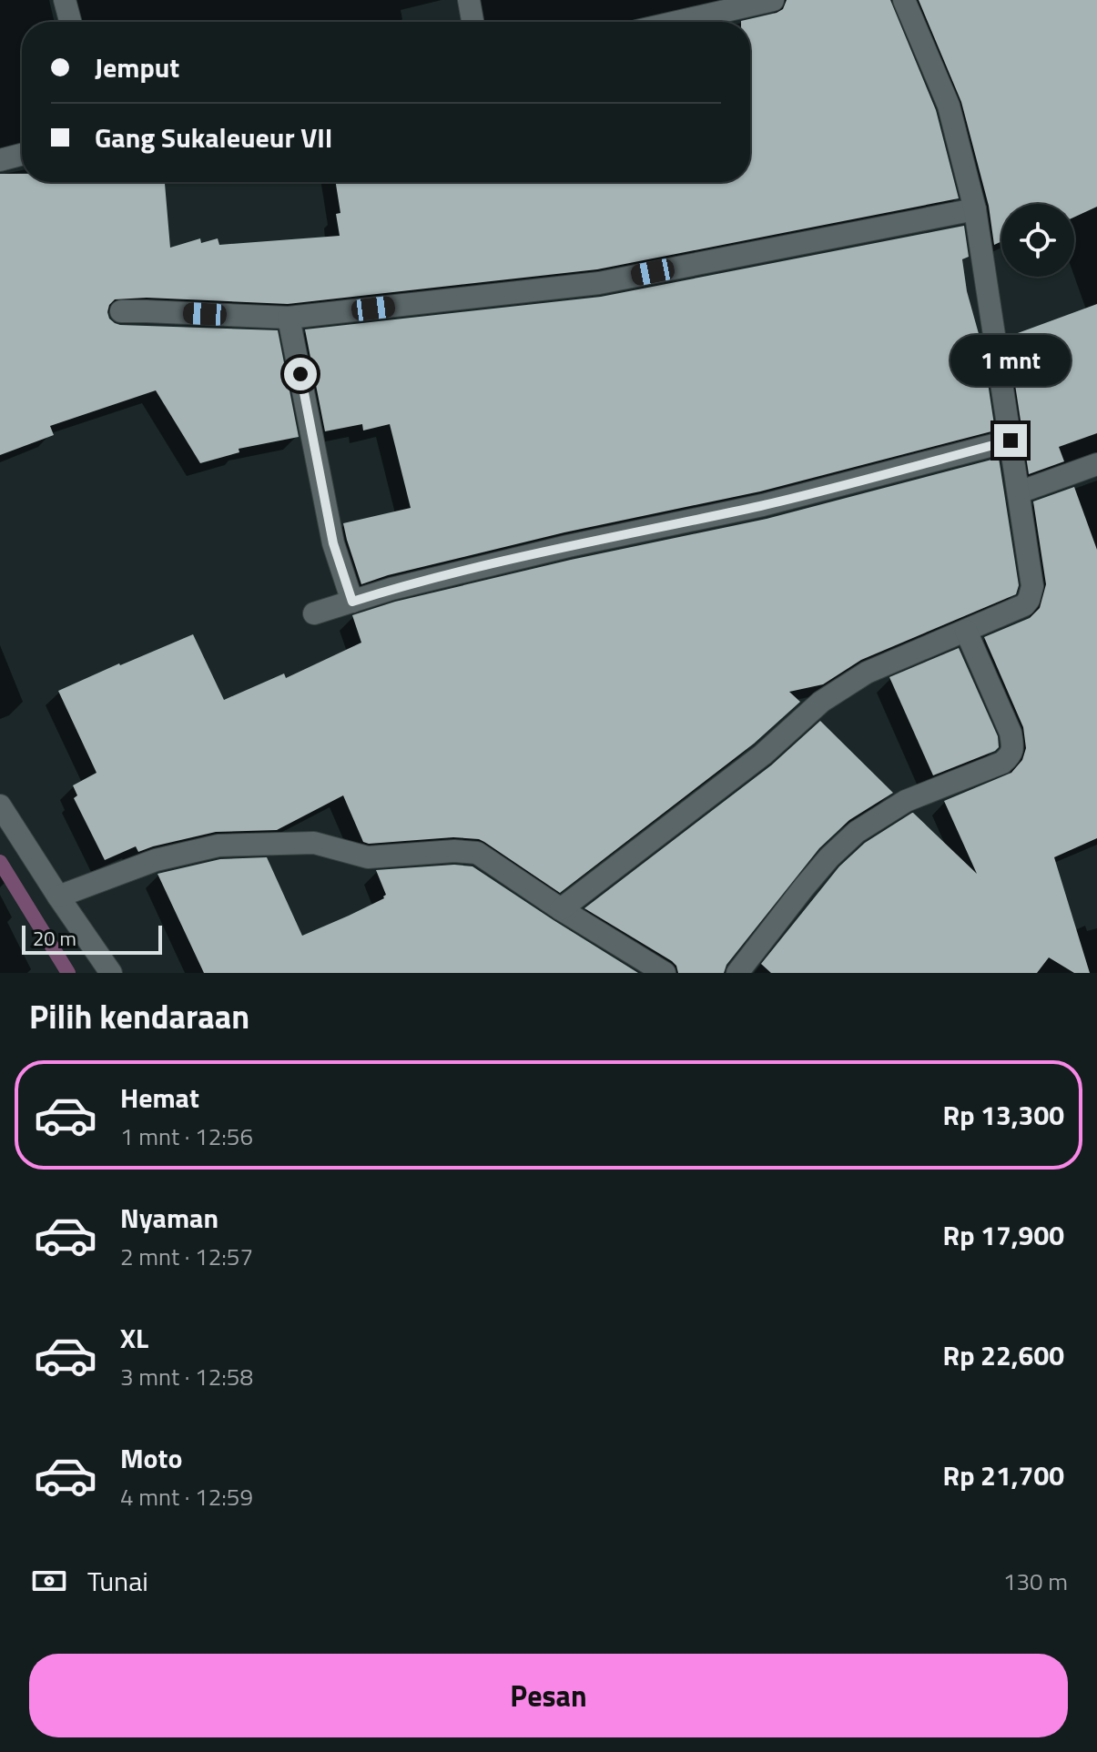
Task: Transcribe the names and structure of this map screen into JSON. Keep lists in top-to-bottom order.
{
  "scale_bar": "20 m",
  "page": {
    "banner": ["Jemput", "Gang Sukaleueur VII"],
    "bubble": "1 mnt",
    "scale": "20 m",
    "heading": "Pilih kendaraan",
    "list": [
      {
        "name": "Hemat",
        "note": "1 mnt · 12:56",
        "value": "Rp 13,300"
      },
      {
        "name": "Nyaman",
        "note": "2 mnt · 12:57",
        "value": "Rp 17,900"
      },
      {
        "name": "XL",
        "note": "3 mnt · 12:58",
        "value": "Rp 22,600"
      },
      {
        "name": "Moto",
        "note": "4 mnt · 12:59",
        "value": "Rp 21,700"
      }
    ],
    "pay": ["Tunai", "130 m"],
    "buttons": "Pesan"
  }
}
